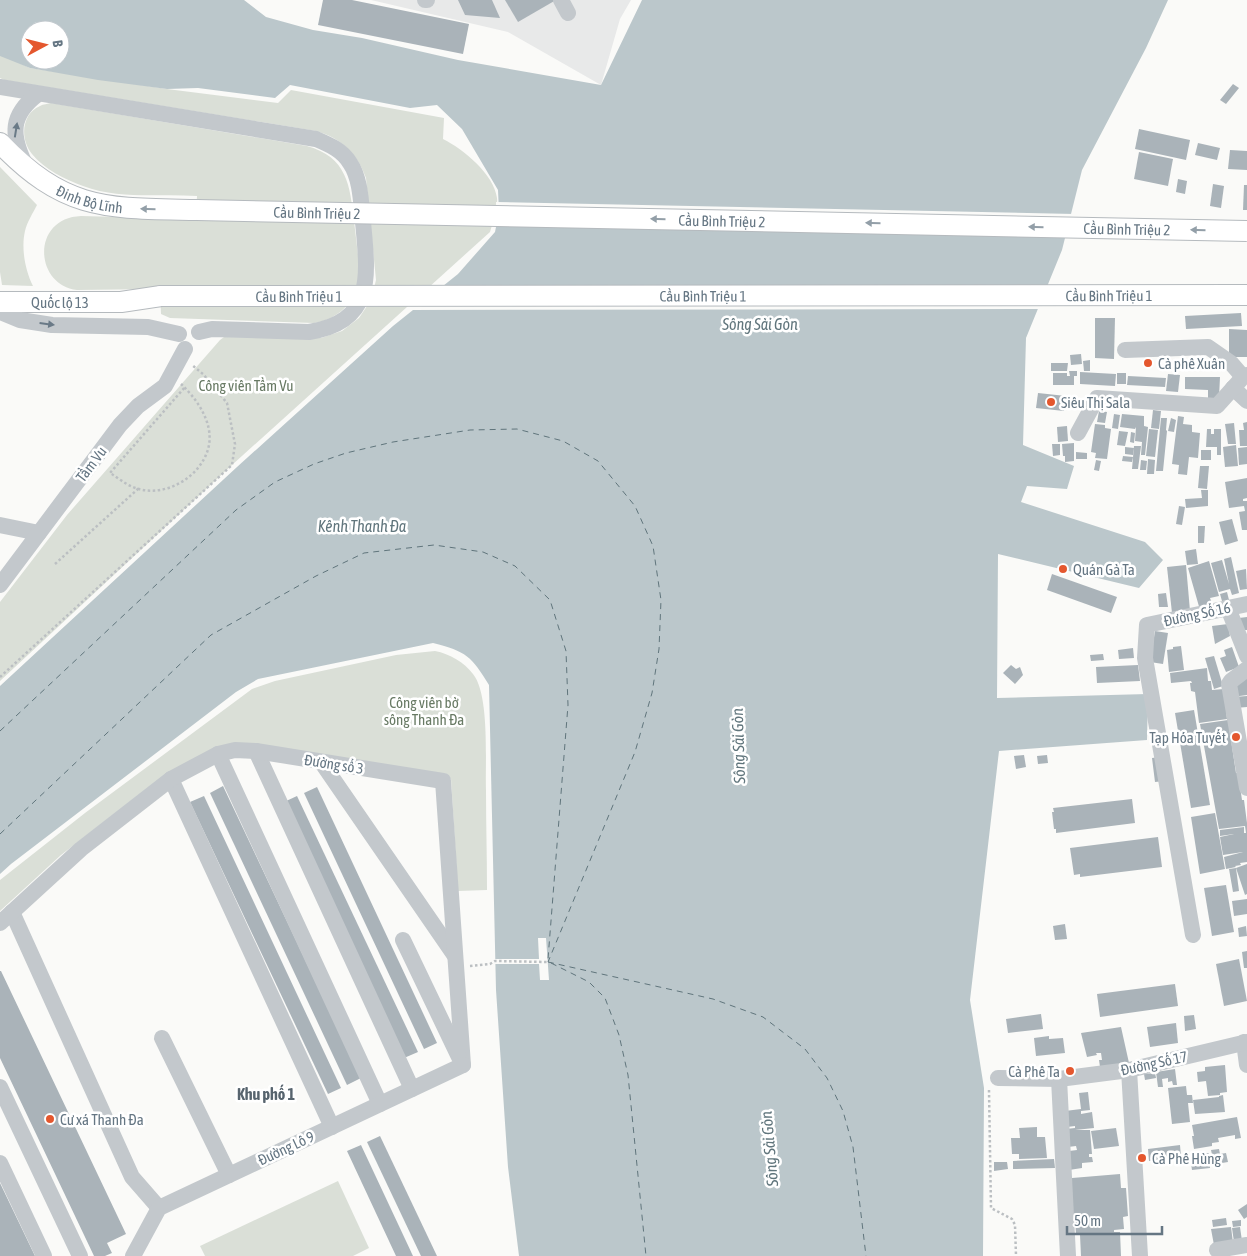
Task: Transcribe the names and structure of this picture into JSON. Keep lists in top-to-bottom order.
{
  "streets": {
    "main road": [
      "Đinh Bộ Lĩnh",
      "Cầu Bình Triệu 2",
      "Cầu Bình Triệu 1",
      "Quốc lộ 13"
    ],
    "street": [
      "Tầm Vu",
      "Đường Số 16",
      "Đường số 3",
      "Đường Số 17",
      "Đường Lô 9"
    ]
  },
  "crossings": [
    ["Đinh Bộ Lĩnh", "Cầu Bình Triệu 2"],
    ["Cầu Bình Triệu 1", "Quốc lộ 13"],
    ["Đường số 3", "Đường Lô 9"]
  ],
  "one_way": ["Đinh Bộ Lĩnh", "Cầu Bình Triệu 2"],
  "districts": ["Khu phố 1"],
  "water": ["Sông Sài Gòn", "Kênh Thanh Đa"],
  "parks": ["Công viên Tầm Vu", "Công viên bờ sông Thanh Đa"],
  "places": [
    "Cà phê Xuân",
    "Siêu Thị Sala",
    "Quán Gà Ta",
    "Tạp Hóa Tuyết",
    "Cà Phê Ta",
    "Cư xá Thanh Đa",
    "Cà Phê Hùng"
  ],
  "scale_bar": "50 m",
  "north": "right"
}
